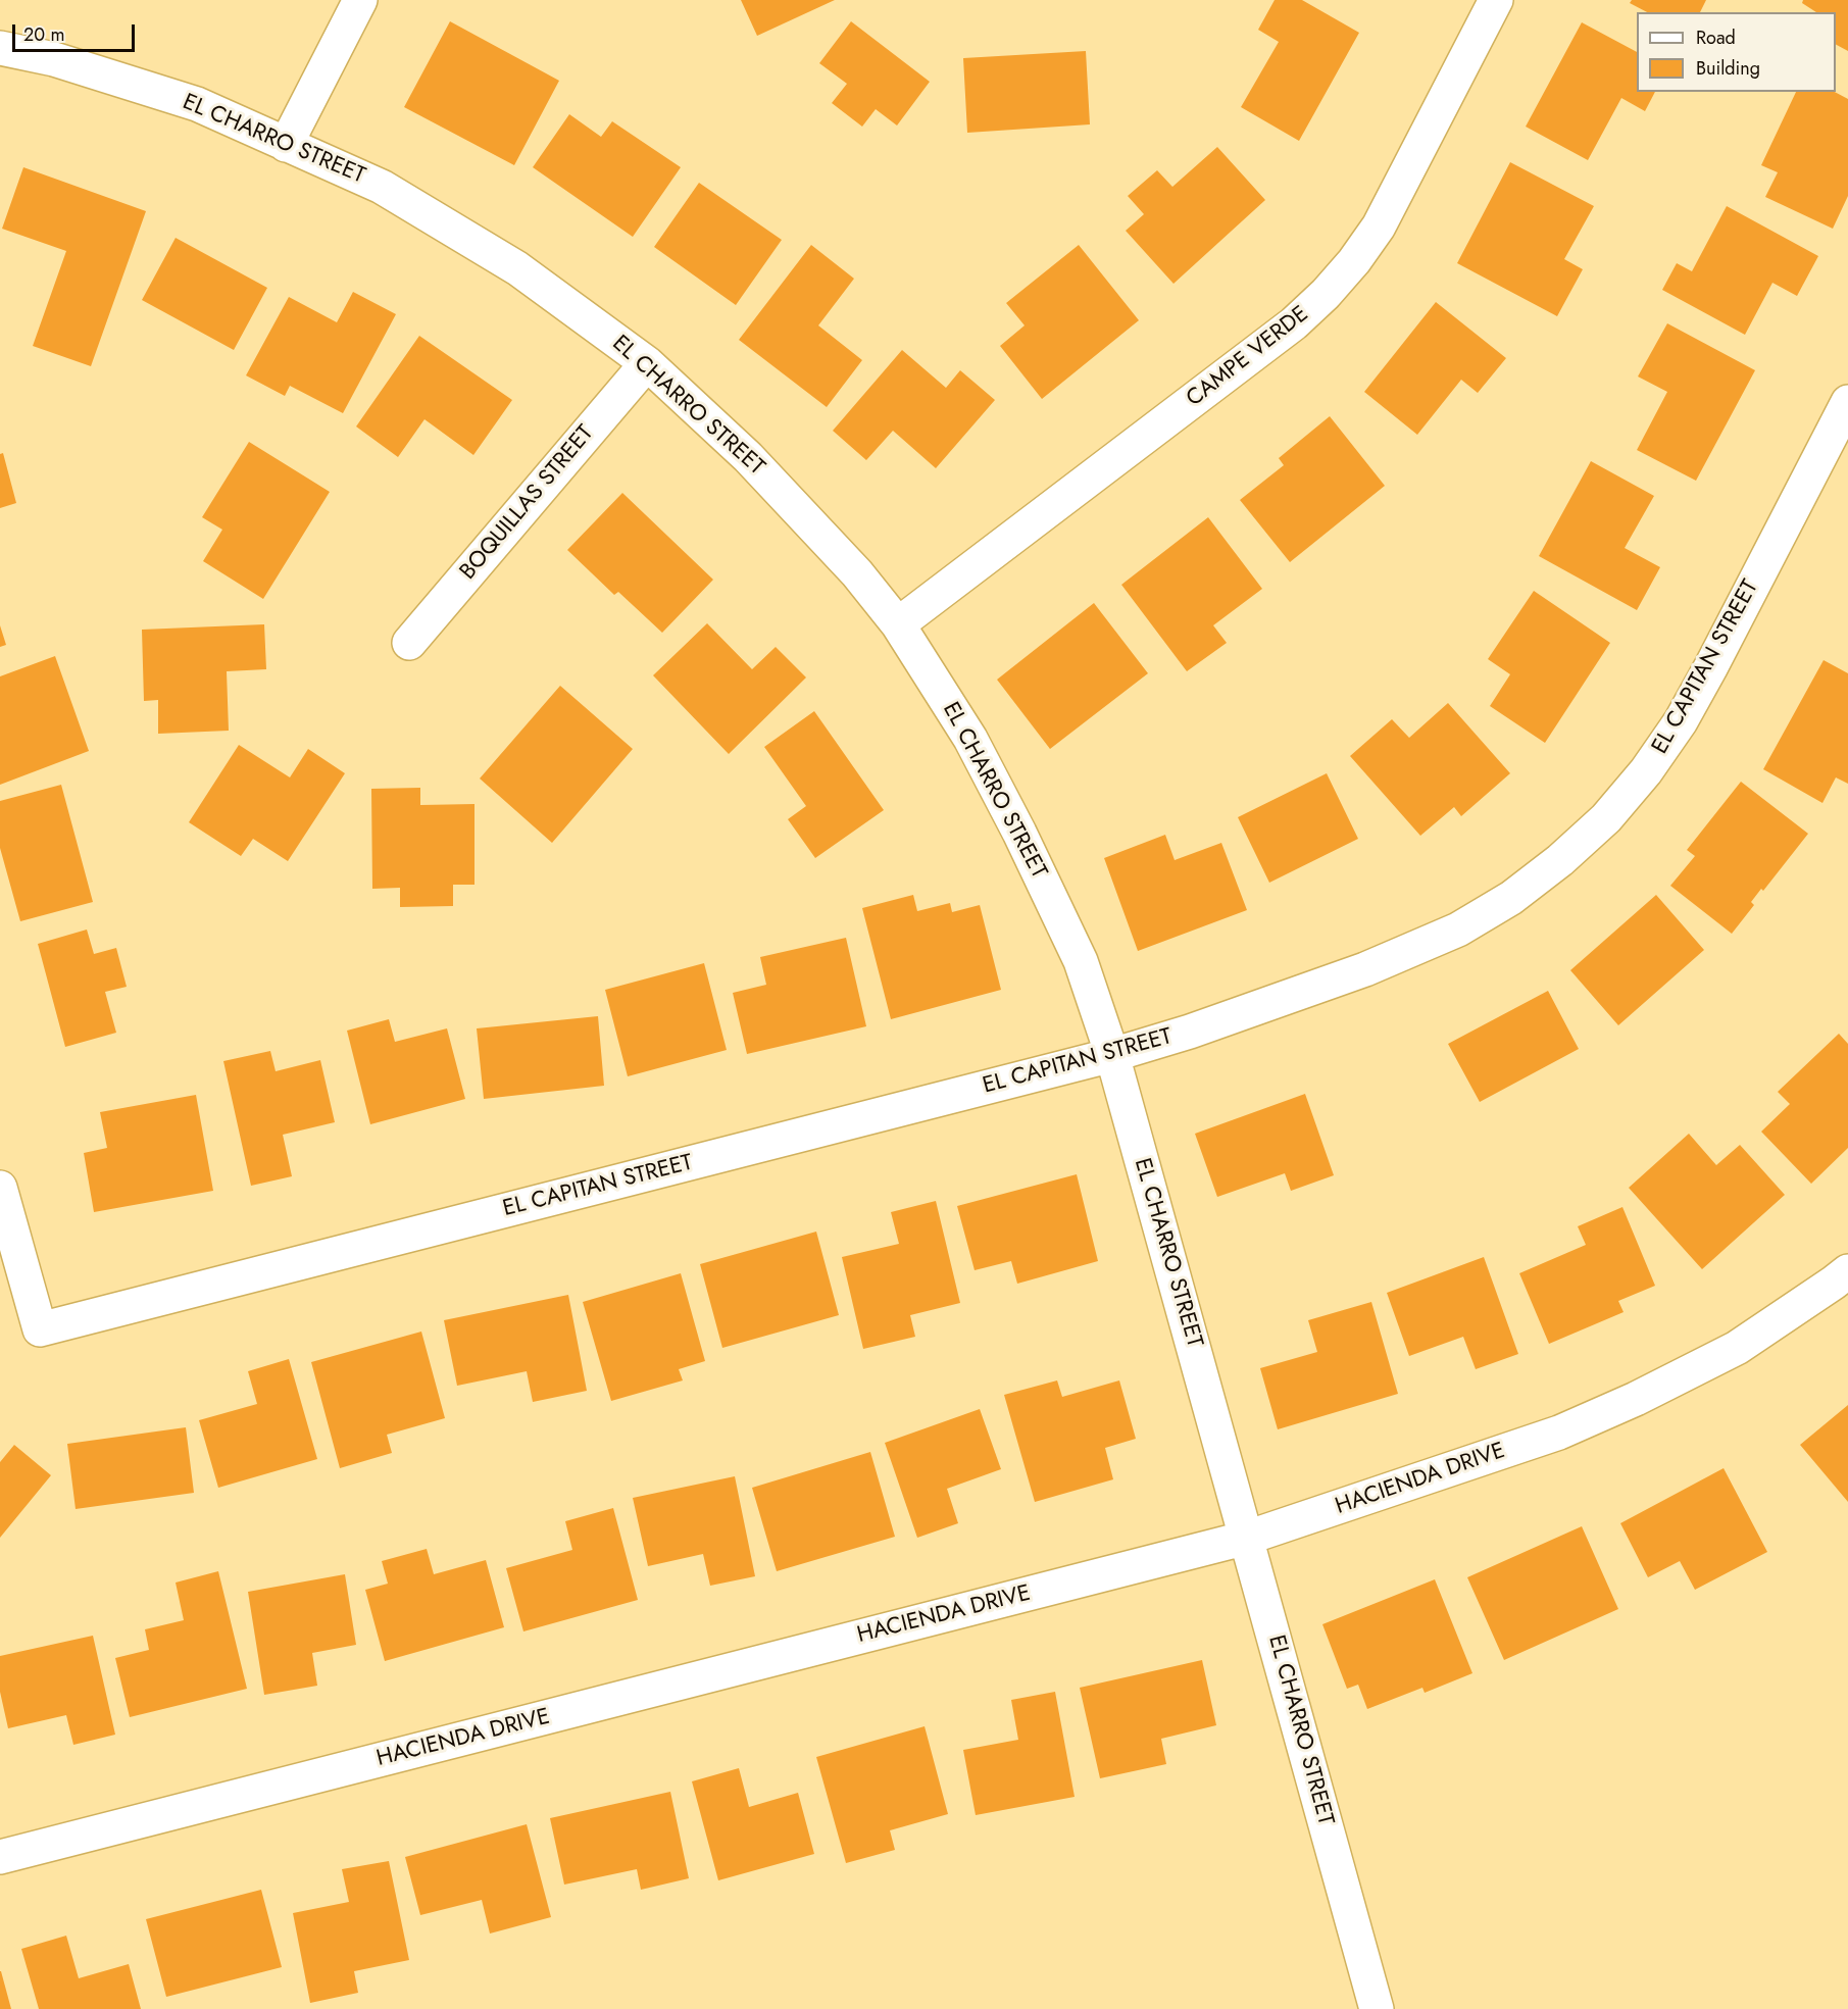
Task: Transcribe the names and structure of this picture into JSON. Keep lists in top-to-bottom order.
{
  "streets": {
    "street": [
      "EL CHARRO STREET",
      "CAMPE VERDE",
      "BOQUILLAS STREET",
      "EL CAPITAN STREET",
      "HACIENDA DRIVE"
    ]
  },
  "crossings": [
    ["EL CHARRO STREET", "CAMPE VERDE"],
    ["EL CHARRO STREET", "BOQUILLAS STREET"],
    ["EL CHARRO STREET", "EL CAPITAN STREET"],
    ["EL CHARRO STREET", "HACIENDA DRIVE"]
  ],
  "legend": ["Road", "Building"],
  "scale_bar": "20 m"
}
